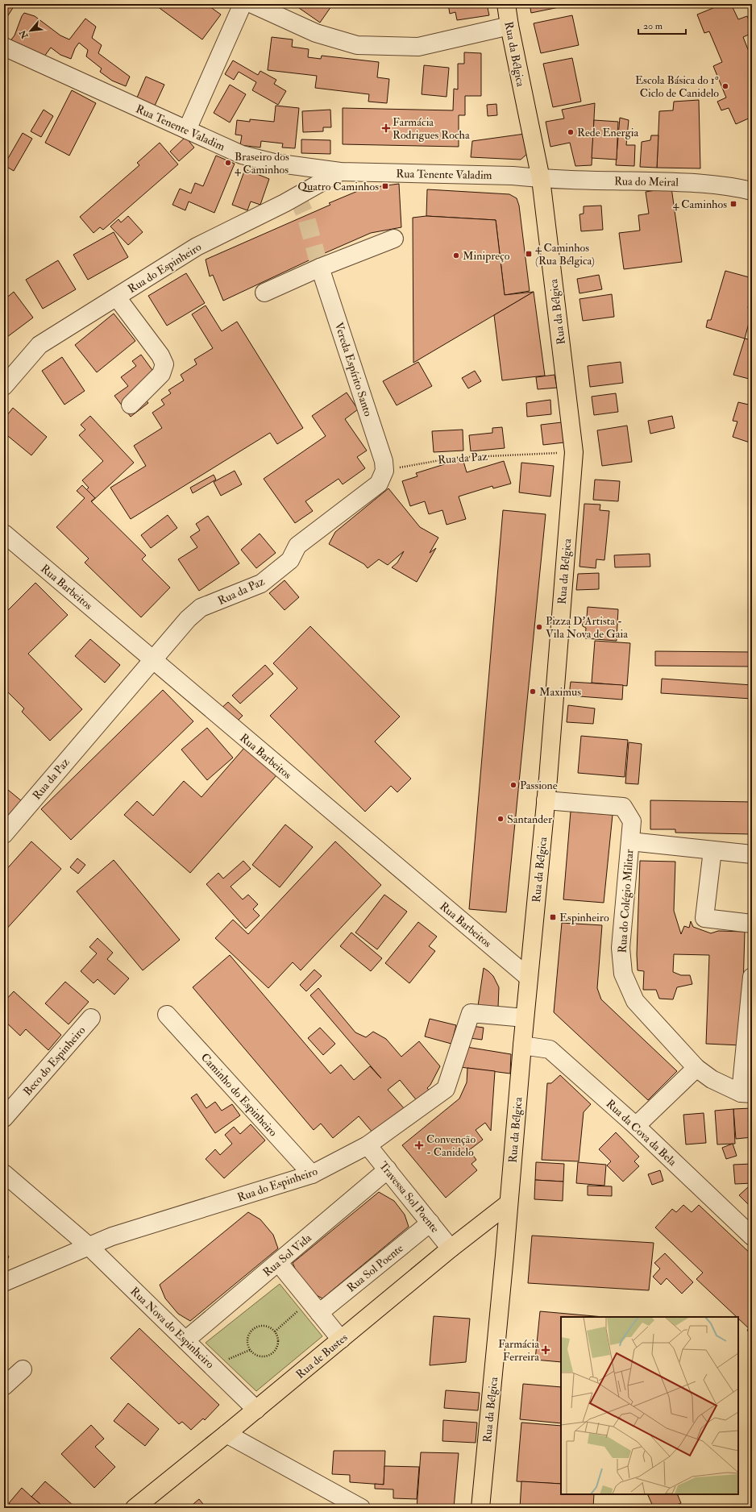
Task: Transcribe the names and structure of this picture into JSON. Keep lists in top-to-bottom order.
{
  "streets": {
    "main road": ["Rua da Bélgica", "Rua de Bustes"],
    "street": [
      "Rua Tenente Valadim",
      "Rua do Meiral",
      "Rua do Espinheiro",
      "Vereda Espírito Santo",
      "Rua da Paz",
      "Rua Barbeitos",
      "Rua do Colégio Militar",
      "Beco do Espinheiro",
      "Caminho do Espinheiro",
      "Rua da Cova da Bela",
      "Travessa Sol Poente",
      "Rua Sol Vida",
      "Rua Sol Poente",
      "Rua Nova do Espinheiro"
    ]
  },
  "crossings": [
    ["Rua da Bélgica", "Rua Tenente Valadim"],
    ["Rua da Bélgica", "Rua do Meiral"],
    ["Rua da Bélgica", "Rua do Espinheiro"],
    ["Rua da Bélgica", "Rua da Paz"],
    ["Rua da Bélgica", "Rua Barbeitos"],
    ["Rua da Bélgica", "Rua do Colégio Militar"],
    ["Rua da Bélgica", "Rua da Cova da Bela"],
    ["Rua da Bélgica", "Rua de Bustes"],
    ["Rua Tenente Valadim", "Rua do Meiral"],
    ["Rua Tenente Valadim", "Rua do Espinheiro"],
    ["Rua do Espinheiro", "Caminho do Espinheiro"],
    ["Rua do Espinheiro", "Travessa Sol Poente"],
    ["Rua do Espinheiro", "Rua Nova do Espinheiro"],
    ["Vereda Espírito Santo", "Rua da Paz"],
    ["Rua da Paz", "Rua Barbeitos"],
    ["Travessa Sol Poente", "Rua Sol Vida"],
    ["Travessa Sol Poente", "Rua Sol Poente"],
    ["Travessa Sol Poente", "Rua de Bustes"],
    ["Rua Sol Vida", "Rua Nova do Espinheiro"],
    ["Rua Nova do Espinheiro", "Rua de Bustes"]
  ],
  "places": {
    "other": [
      "Escola Básica do 1º Ciclo de Canidelo",
      "Rede Energia",
      "Braseiro dos 4 Caminhos",
      "Minipreço",
      "Pizza D'Artista - Vila Nova de Gaia",
      "Maximus",
      "Passione",
      "Santander"
    ],
    "health": ["Farmácia Rodrigues Rocha", "Convenção - Canidelo", "Farmácia Ferreira"],
    "transit": [
      "Quatro Caminhos",
      "4 Caminhos",
      "4 Caminhos (Rua Bélgica)",
      "Espinheiro"
    ]
  },
  "scale_bar": "20 m",
  "north": "bottom left"
}
